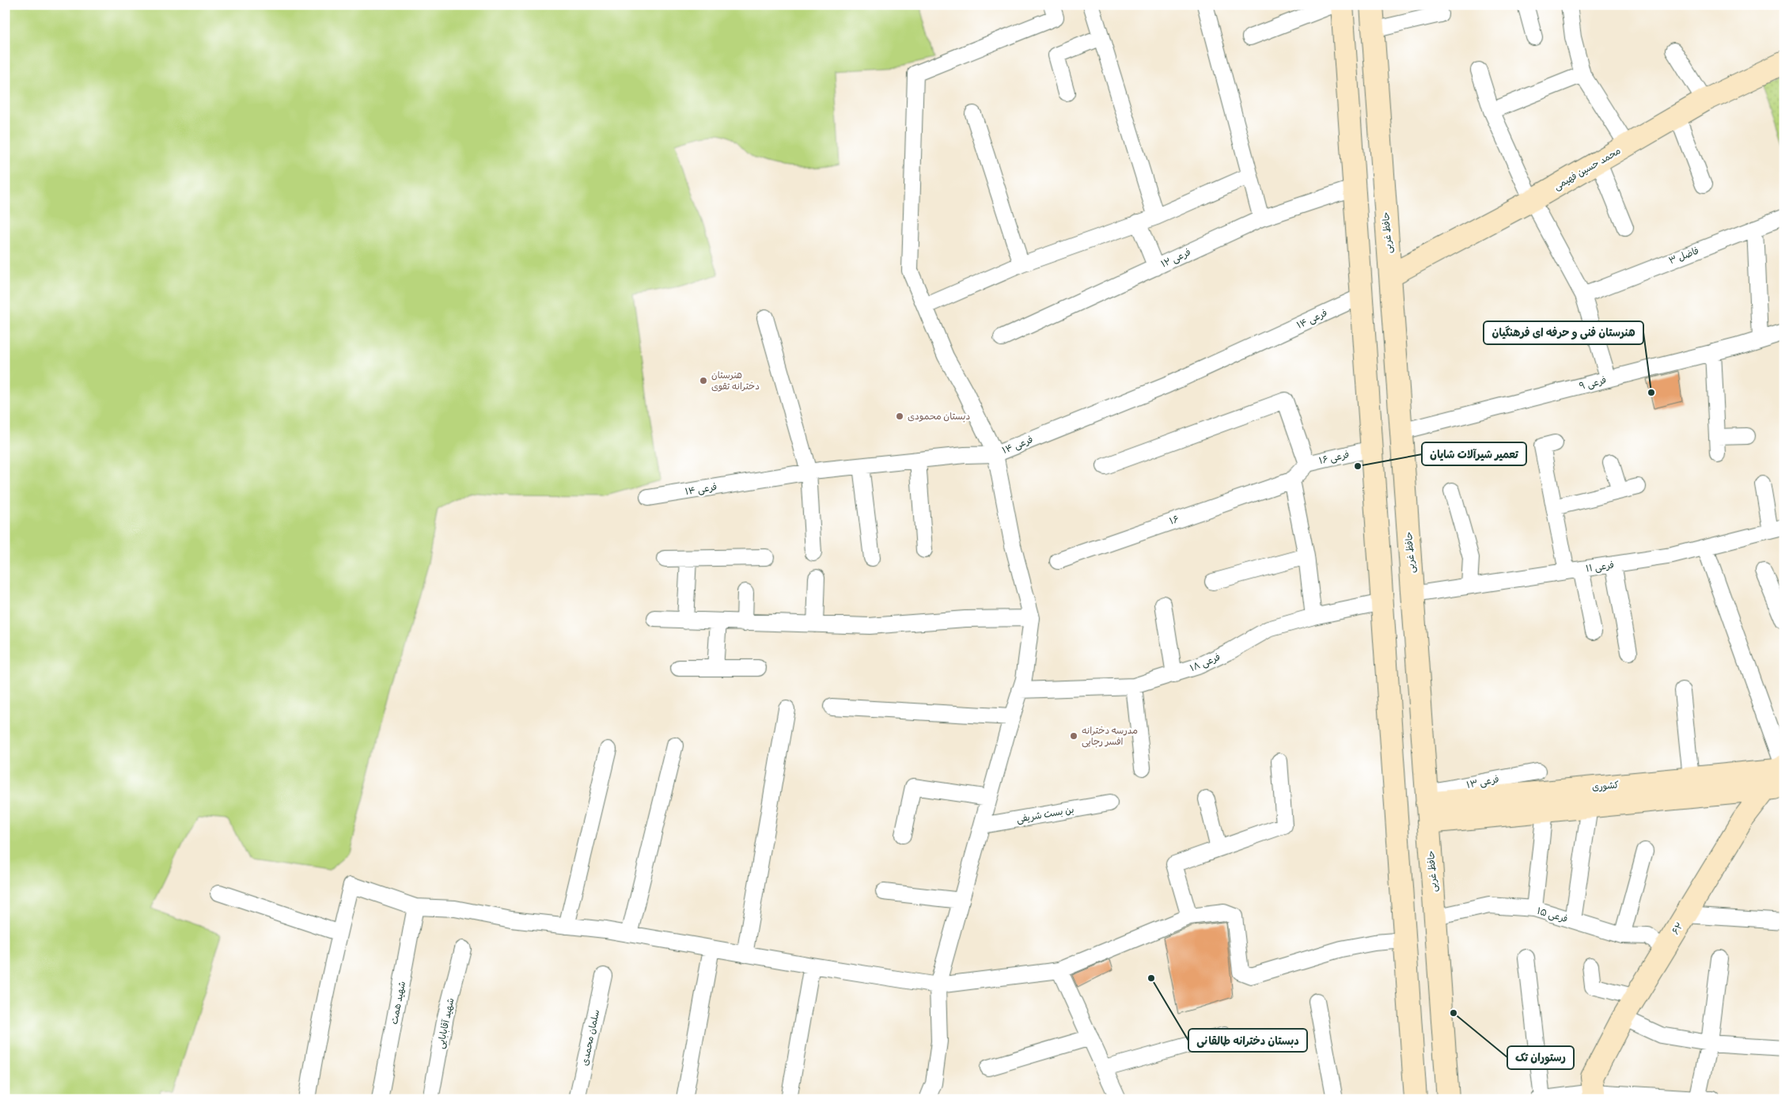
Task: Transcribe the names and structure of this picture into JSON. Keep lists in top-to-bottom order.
{
  "streets": {
    "main road": [
      "محمد حسین فهیمی",
      "حافظ غربی",
      "کشوری",
      "۶۲"
    ],
    "street": [
      "فاضل ۳",
      "فرعی ۱۲",
      "فرعی ۱۴",
      "فرعی ۹",
      "فرعی ۱۶",
      "۱۶",
      "فرعی ۱۱",
      "فرعی ۱۸",
      "فرعی ۱۳",
      "بن بست شریفی",
      "فرعی ۱۵",
      "شهید همت",
      "شهید آقابابایی",
      "سلمان محمدی"
    ]
  },
  "crossings": [
    ["محمد حسین فهیمی", "حافظ غربی"],
    ["حافظ غربی", "فرعی ۹"],
    ["حافظ غربی", "فرعی ۱۱"],
    ["حافظ غربی", "فرعی ۱۳"],
    ["حافظ غربی", "کشوری"],
    ["حافظ غربی", "فرعی ۱۵"],
    ["فرعی ۱۶", "۱۶"],
    ["فرعی ۱۳", "کشوری"],
    ["کشوری", "۶۲"],
    ["فرعی ۱۵", "۶۲"]
  ],
  "places": [
    "هنرستان دخترانه تقوی",
    "هنرستان فنی و حرفه ای فرهنگیان",
    "دبستان محمودی",
    "تعمیر شیرآلات شایان",
    "مدرسه دخترانه افسر رجایی",
    "دبستان دخترانه طالقانی",
    "رستوران تک"
  ]
}
